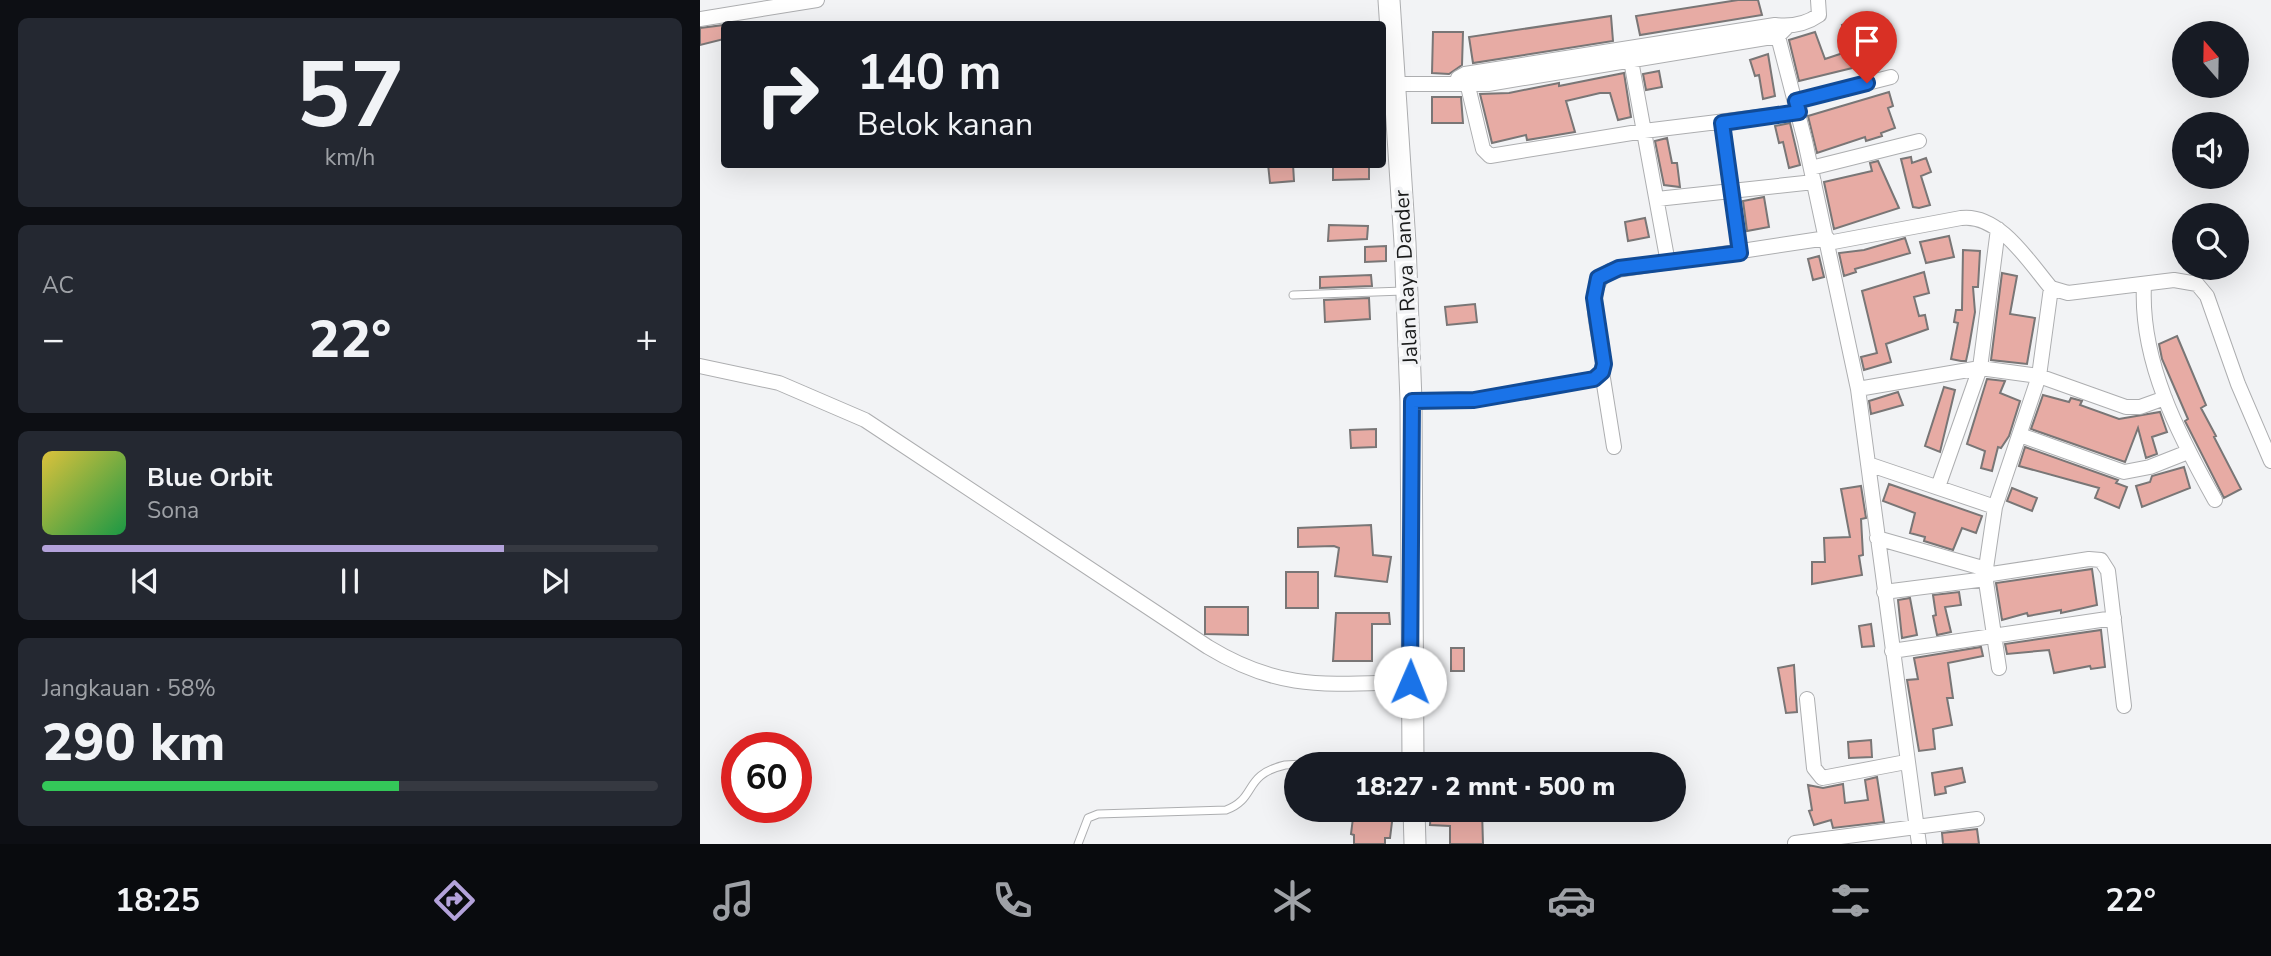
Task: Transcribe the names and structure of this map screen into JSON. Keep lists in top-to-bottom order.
{
  "streets": {
    "main road": ["Jalan Raya Dander"]
  },
  "north": "top",
  "page": {
    "tile": [
      ["57", "km/h"],
      "AC",
      ["Jangkauan · 58%", "290 km"]
    ],
    "turn": ["140 m", "Belok kanan"],
    "heat": ["−", "22°", "+"],
    "song": ["Blue Orbit", "Sona"],
    "limit": "60",
    "trip": "18:27 · 2 mnt · 500 m",
    "tabs": ["18:25", "22°"]
  }
}
